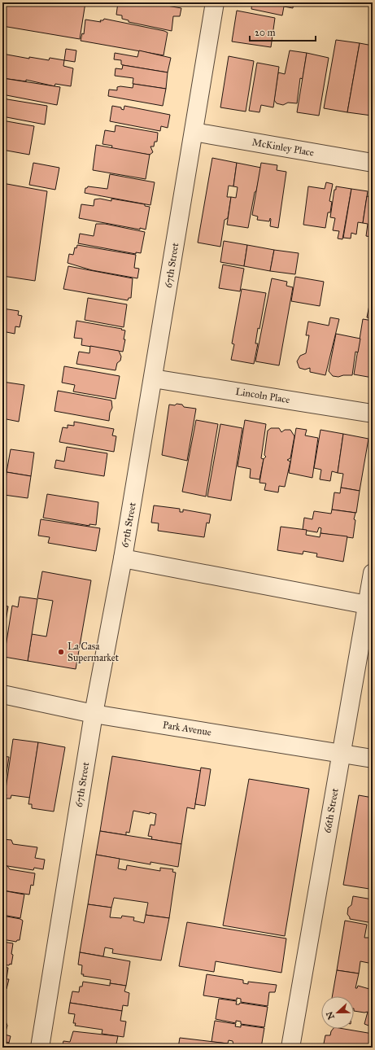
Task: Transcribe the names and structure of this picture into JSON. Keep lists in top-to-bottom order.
{
  "streets": {
    "street": [
      "McKinley Place",
      "67th Street",
      "Lincoln Place",
      "Park Avenue",
      "66th Street"
    ]
  },
  "crossings": [
    ["McKinley Place", "67th Street"],
    ["67th Street", "Lincoln Place"],
    ["67th Street", "Park Avenue"],
    ["Park Avenue", "66th Street"]
  ],
  "places": ["La Casa Supermarket"],
  "scale_bar": "20 m",
  "north": "left"
}
